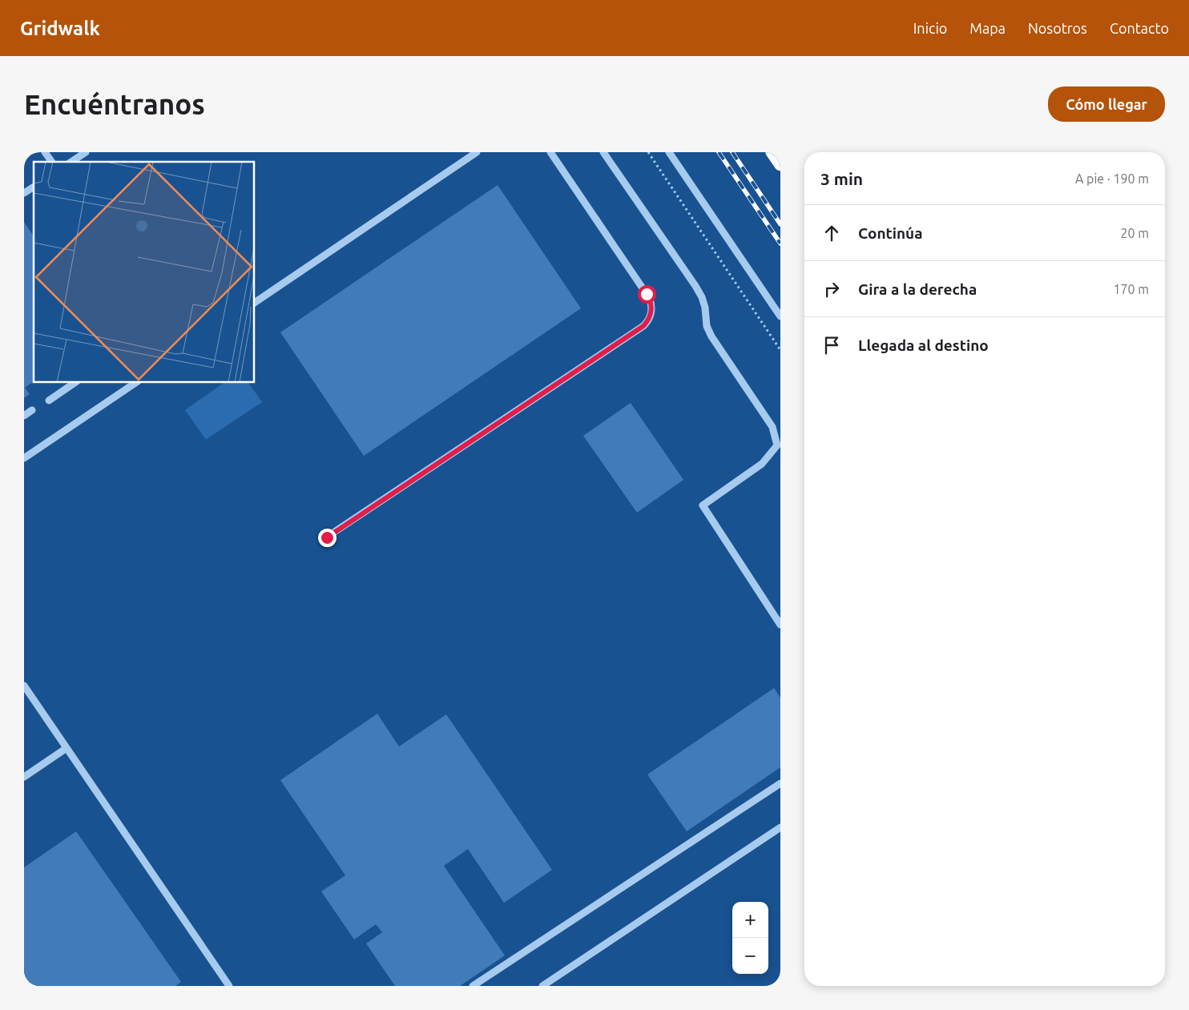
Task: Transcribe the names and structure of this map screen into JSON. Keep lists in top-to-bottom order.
{
  "page": {
    "header": "Gridwalk",
    "nav": [
      "Inicio",
      "Mapa",
      "Nosotros",
      "Contacto"
    ],
    "buttons": "Cómo llegar",
    "title": "Encuéntranos",
    "heading": ["3 min", "A pie · 190 m"],
    "list": [
      ["Continúa", "20 m"],
      ["Gira a la derecha", "170 m"],
      "Llegada al destino"
    ],
    "map_buttons": ["+", "−"]
  }
}
